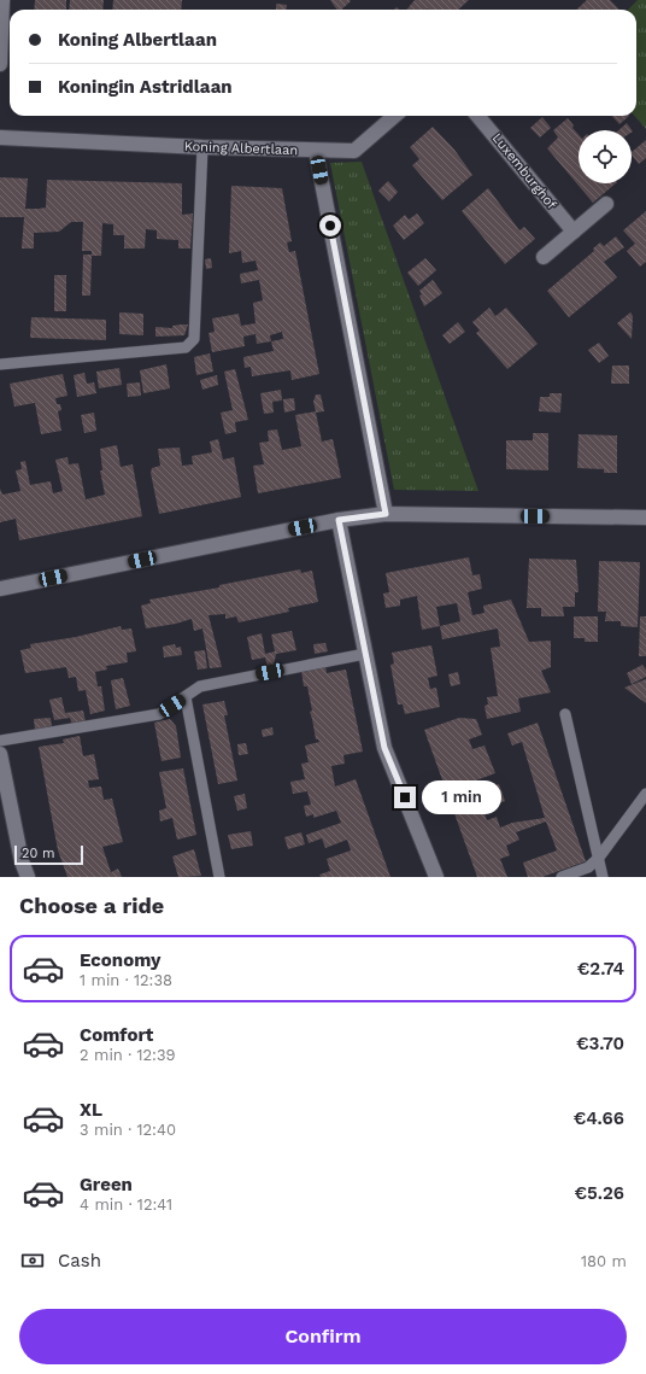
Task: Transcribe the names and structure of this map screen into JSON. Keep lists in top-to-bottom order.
{
  "streets": {
    "street": ["Koning Albertlaan", "Luxemburghof"]
  },
  "scale_bar": "20 m",
  "page": {
    "banner": ["Koning Albertlaan", "Koningin Astridlaan"],
    "bubble": "1 min",
    "scale": "20 m",
    "heading": "Choose a ride",
    "list": [
      {
        "name": "Economy",
        "note": "1 min · 12:38",
        "value": "€2.74"
      },
      {
        "name": "Comfort",
        "note": "2 min · 12:39",
        "value": "€3.70"
      },
      {
        "name": "XL",
        "note": "3 min · 12:40",
        "value": "€4.66"
      },
      {
        "name": "Green",
        "note": "4 min · 12:41",
        "value": "€5.26"
      }
    ],
    "pay": ["Cash", "180 m"],
    "buttons": "Confirm"
  }
}
